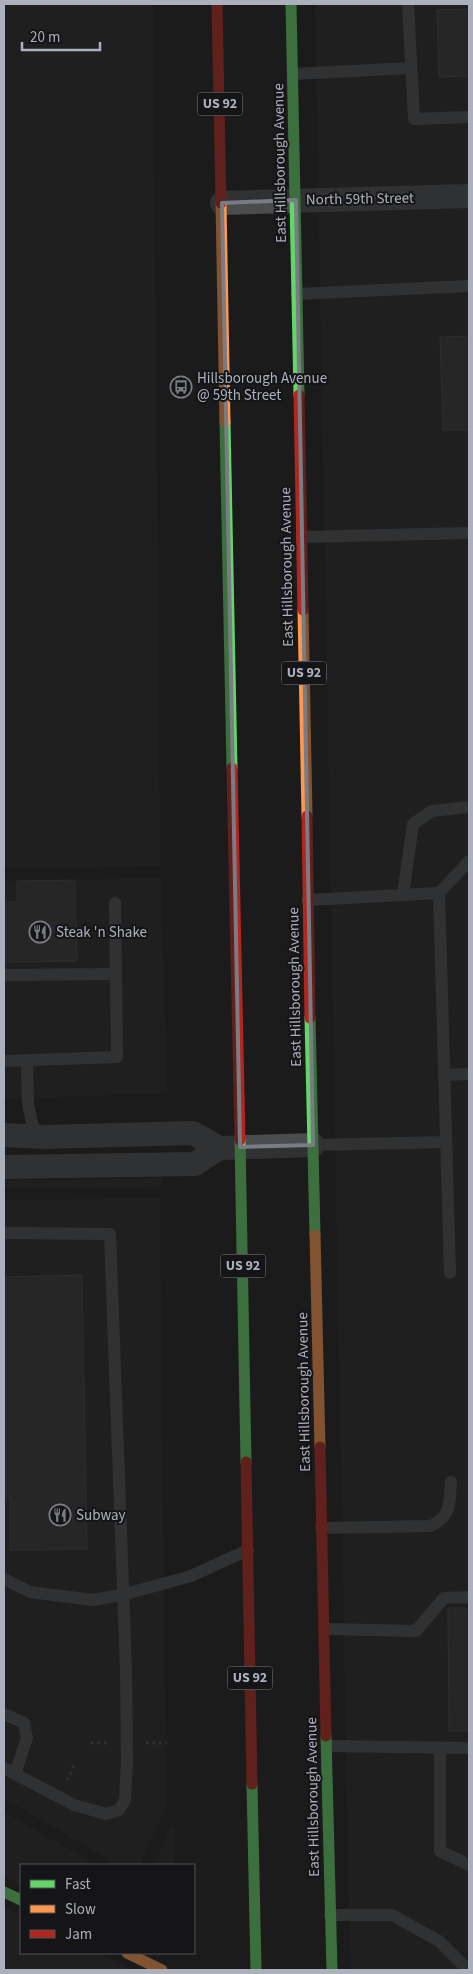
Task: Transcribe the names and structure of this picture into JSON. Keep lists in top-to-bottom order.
{
  "streets": {
    "main road": ["US 92", "East Hillsborough Avenue"],
    "street": ["North 59th Street"]
  },
  "crossings": [
    ["US 92", "North 59th Street"],
    ["East Hillsborough Avenue", "North 59th Street"]
  ],
  "places": {
    "bus stop": ["Hillsborough Avenue @ 59th Street"],
    "restaurant": ["Steak 'n Shake", "Subway"]
  },
  "legend": ["Fast", "Slow", "Jam"],
  "scale_bar": "20 m"
}
